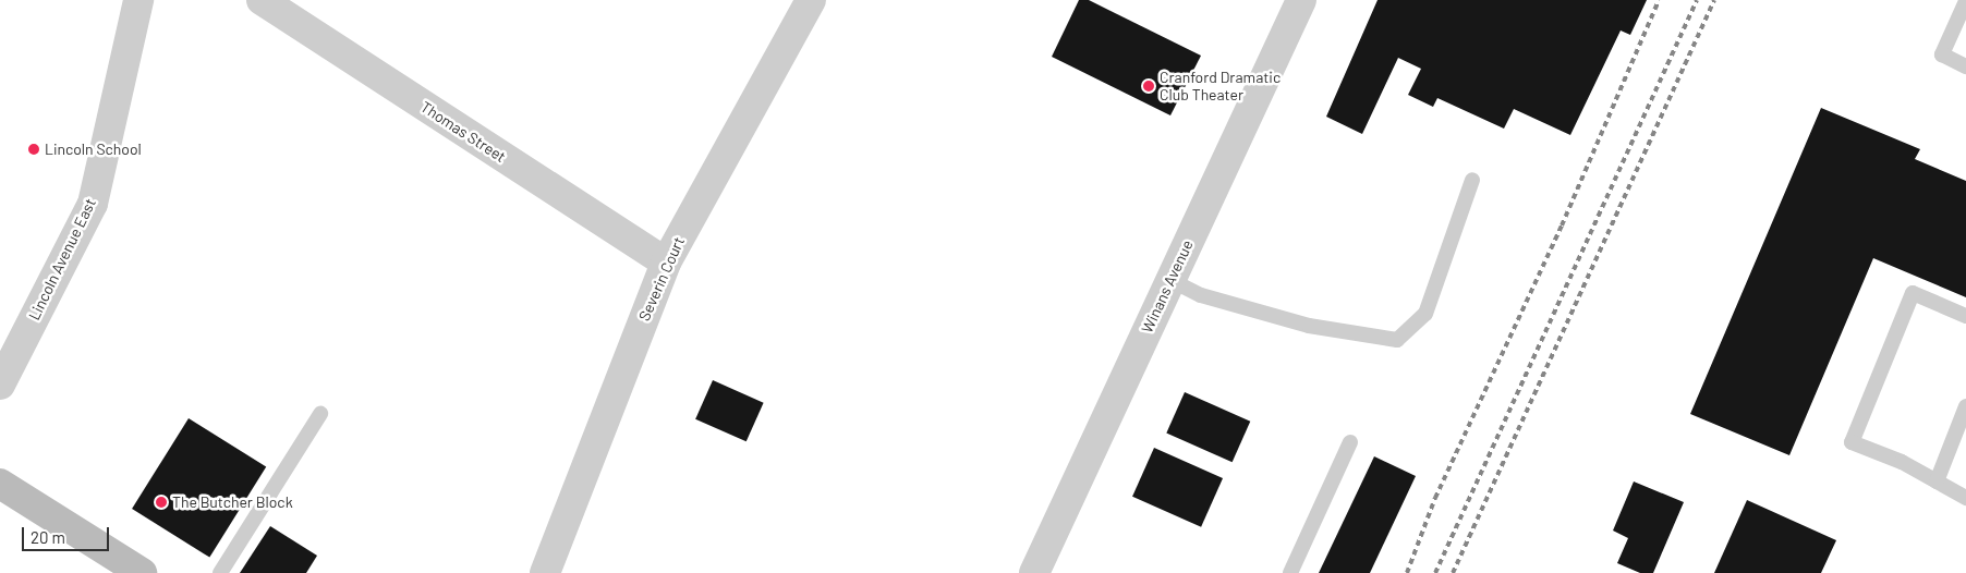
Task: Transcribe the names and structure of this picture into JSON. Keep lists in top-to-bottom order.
{
  "streets": {
    "street": [
      "Thomas Street",
      "Lincoln Avenue East",
      "Severin Court",
      "Winans Avenue"
    ]
  },
  "crossings": [
    ["Thomas Street", "Severin Court"]
  ],
  "places": ["Cranford Dramatic Club Theater", "Lincoln School", "The Butcher Block"],
  "scale_bar": "20 m"
}
